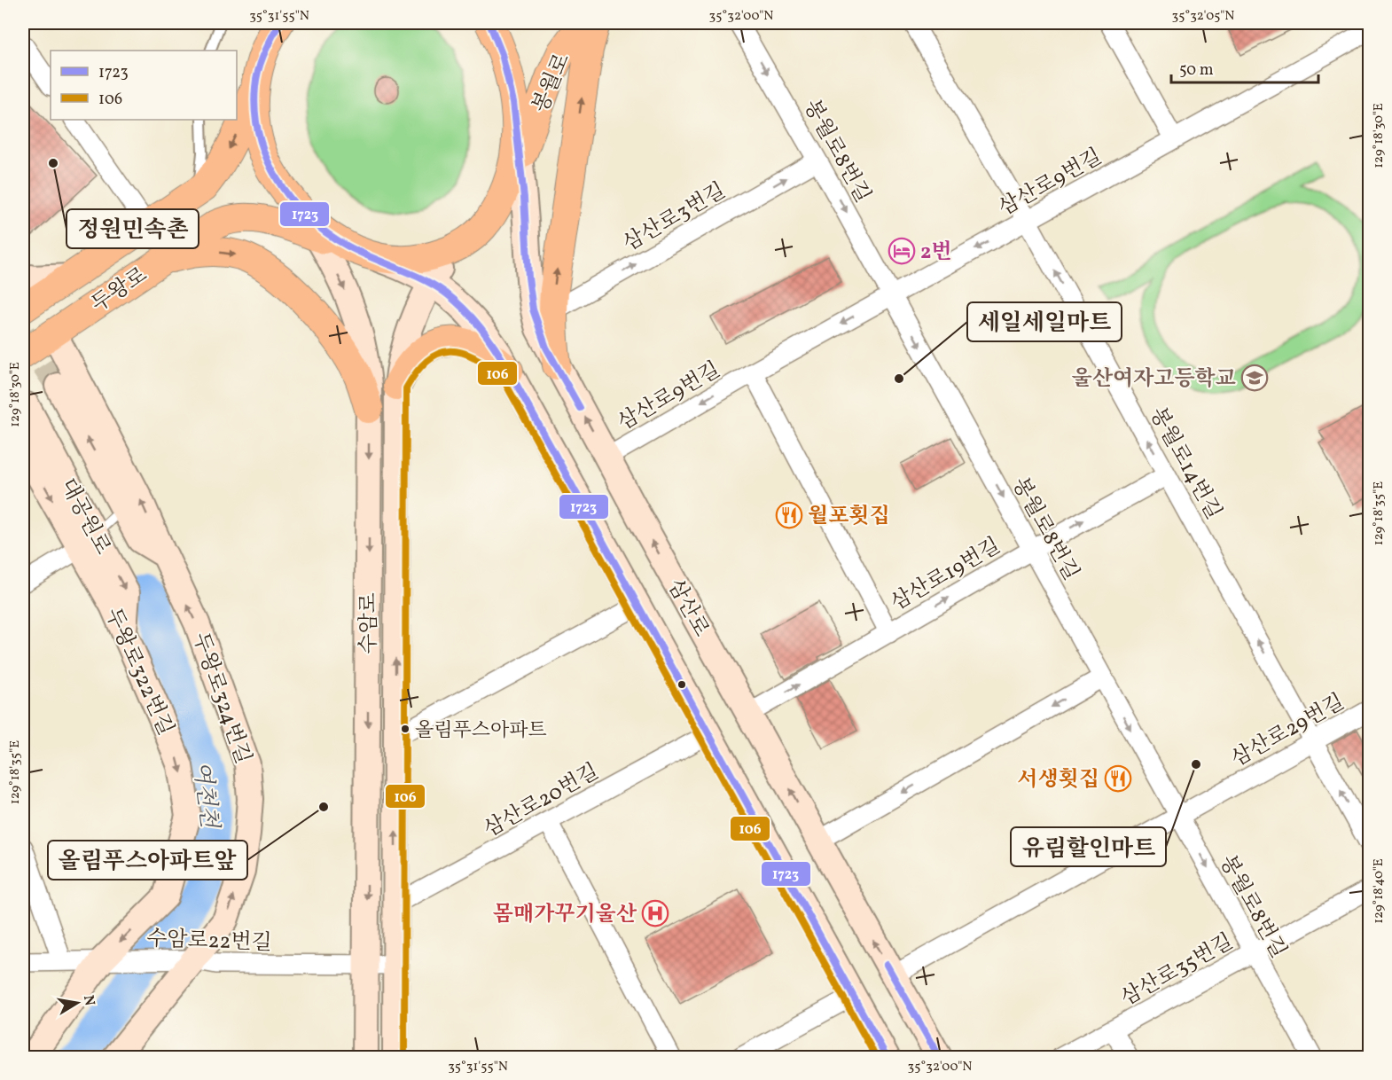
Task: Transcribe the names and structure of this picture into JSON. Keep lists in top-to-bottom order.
{
  "streets": {
    "main road": [
      "봉월로",
      "두왕로",
      "대공원로",
      "삼산로",
      "수암로",
      "두왕로322번길",
      "두왕로324번길"
    ],
    "street": [
      "봉월로8번길",
      "삼산로9번길",
      "삼산로3번길",
      "봉월로14번길",
      "삼산로19번길",
      "삼산로29번길",
      "삼산로20번길",
      "수암로22번길",
      "삼산로35번길"
    ]
  },
  "crossings": [
    ["봉월로", "삼산로"],
    ["봉월로8번길", "삼산로9번길"],
    ["봉월로8번길", "삼산로3번길"],
    ["봉월로8번길", "삼산로19번길"],
    ["봉월로8번길", "삼산로29번길"],
    ["봉월로8번길", "삼산로35번길"],
    ["삼산로9번길", "봉월로14번길"],
    ["삼산로9번길", "삼산로19번길"],
    ["삼산로9번길", "삼산로"],
    ["두왕로", "삼산로"],
    ["두왕로", "수암로"],
    ["두왕로", "두왕로324번길"],
    ["봉월로14번길", "삼산로19번길"],
    ["봉월로14번길", "삼산로29번길"],
    ["대공원로", "두왕로322번길"],
    ["대공원로", "두왕로324번길"],
    ["삼산로19번길", "삼산로"],
    ["삼산로", "수암로"],
    ["삼산로", "삼산로29번길"],
    ["삼산로", "삼산로20번길"],
    ["수암로", "삼산로20번길"],
    ["수암로", "수암로22번길"],
    ["두왕로322번길", "수암로22번길"],
    ["두왕로324번길", "수암로22번길"]
  ],
  "one_way": [
    "봉월로8번길",
    "삼산로9번길",
    "삼산로3번길",
    "봉월로14번길",
    "두왕로322번길",
    "두왕로324번길"
  ],
  "water": ["여천천"],
  "places": {
    "other": [
      "정원민속촌",
      "세일세일마트",
      "올림푸스아파트",
      "유림할인마트",
      "올림푸스아파트앞"
    ],
    "hotel": ["2번"],
    "school or university": ["울산여자고등학교"],
    "restaurant": ["월포횟집", "서생횟집"],
    "hospital": ["몸매가꾸기울산"]
  },
  "lines": ["transit line 1723", "transit line 106"],
  "legend": ["1723", "106"],
  "scale_bar": "50 m",
  "north": "right",
  "coordinates": [
    "35°31'55\"N",
    "35°32'00\"N",
    "35°32'05\"N",
    "129°18'30\"E",
    "129°18'35\"E",
    "129°18'40\"E"
  ]
}
